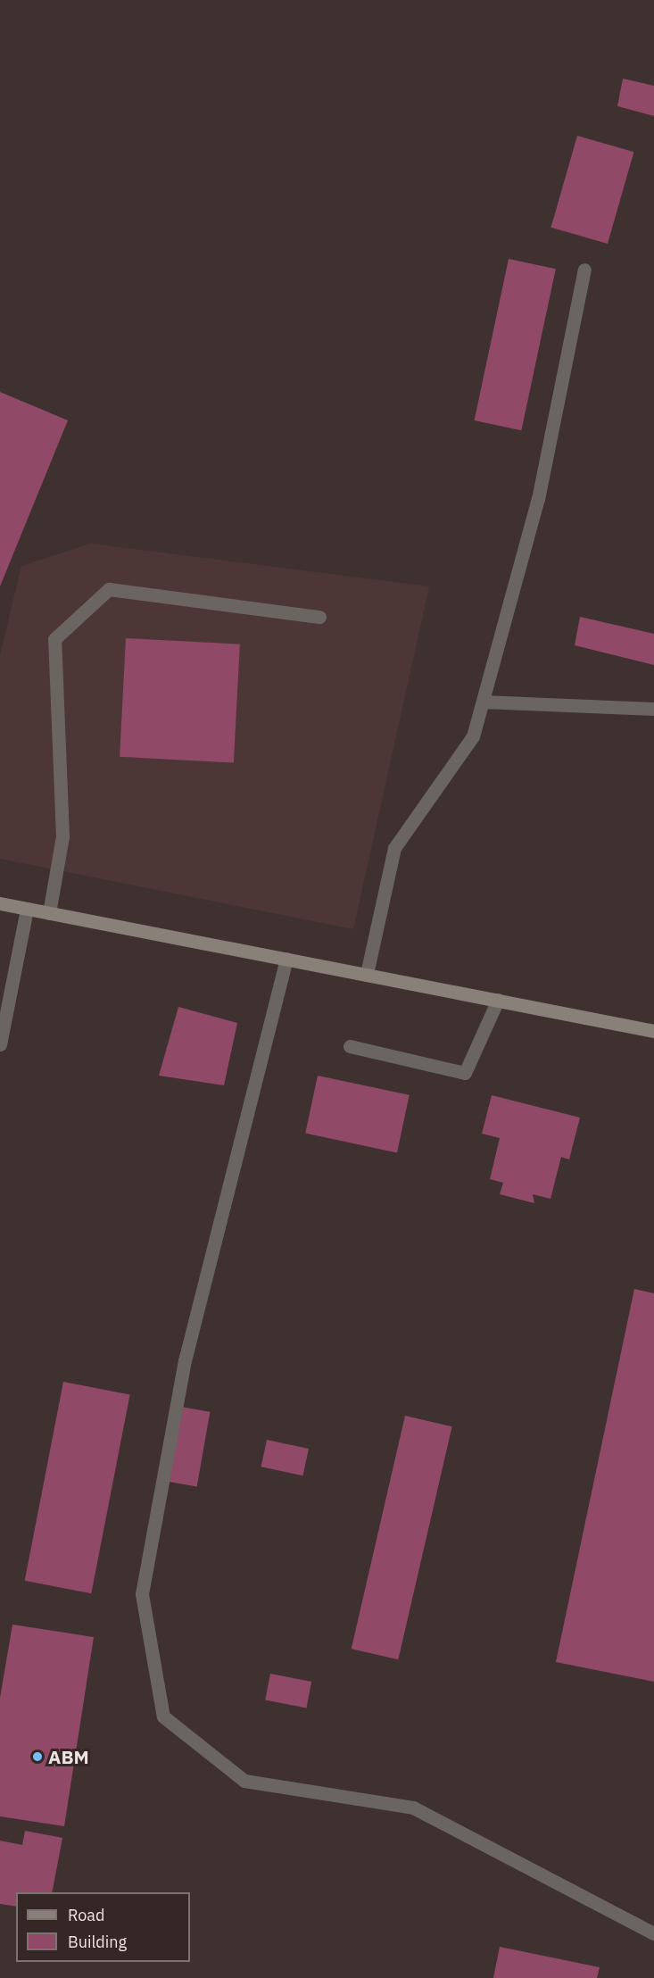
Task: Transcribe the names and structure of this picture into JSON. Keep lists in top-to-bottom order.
{
  "places": ["АВМ"],
  "legend": ["Road", "Building"]
}
